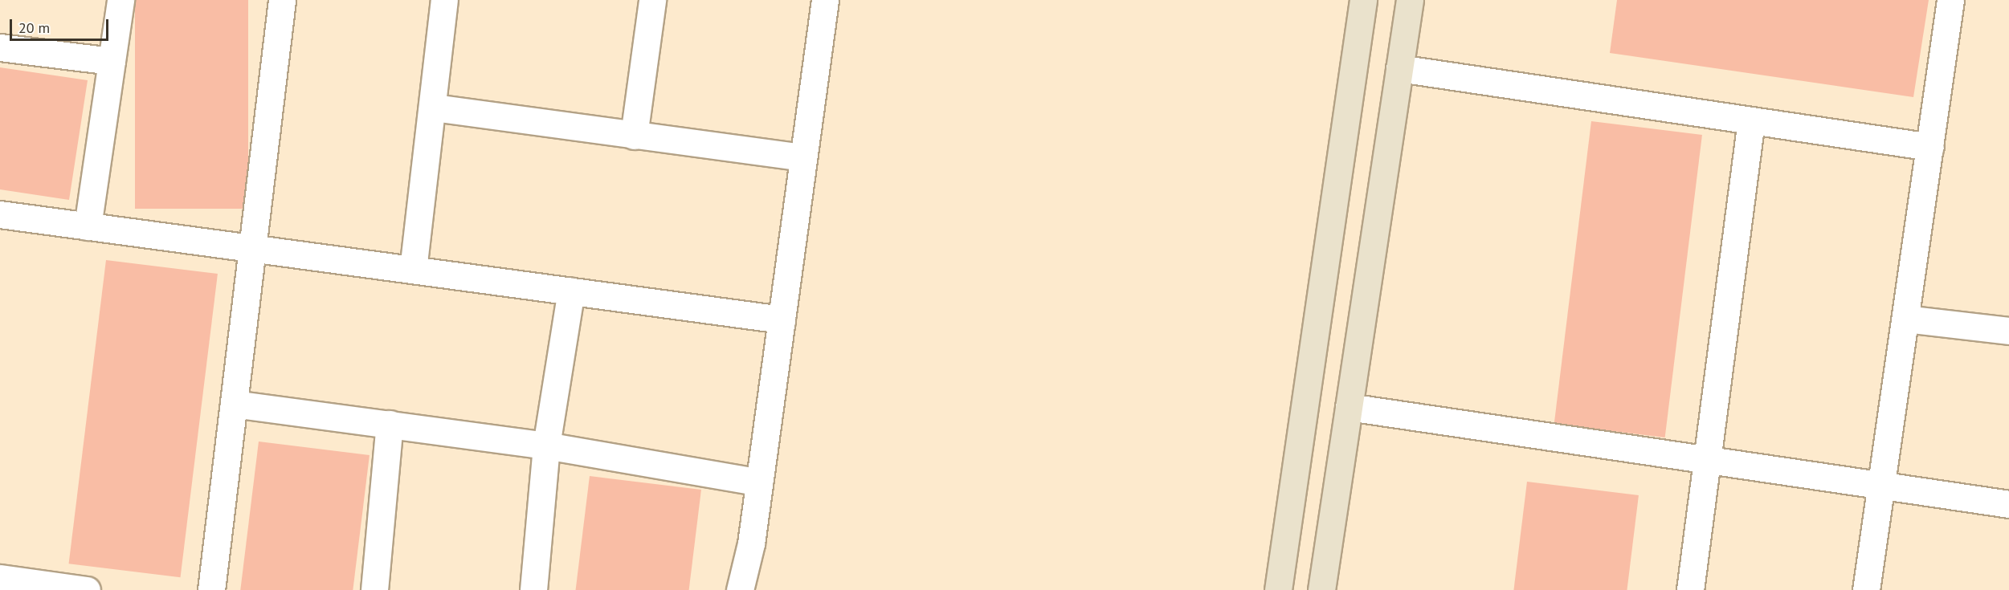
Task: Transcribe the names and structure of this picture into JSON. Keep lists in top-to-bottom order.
{
  "scale_bar": "20 m"
}
